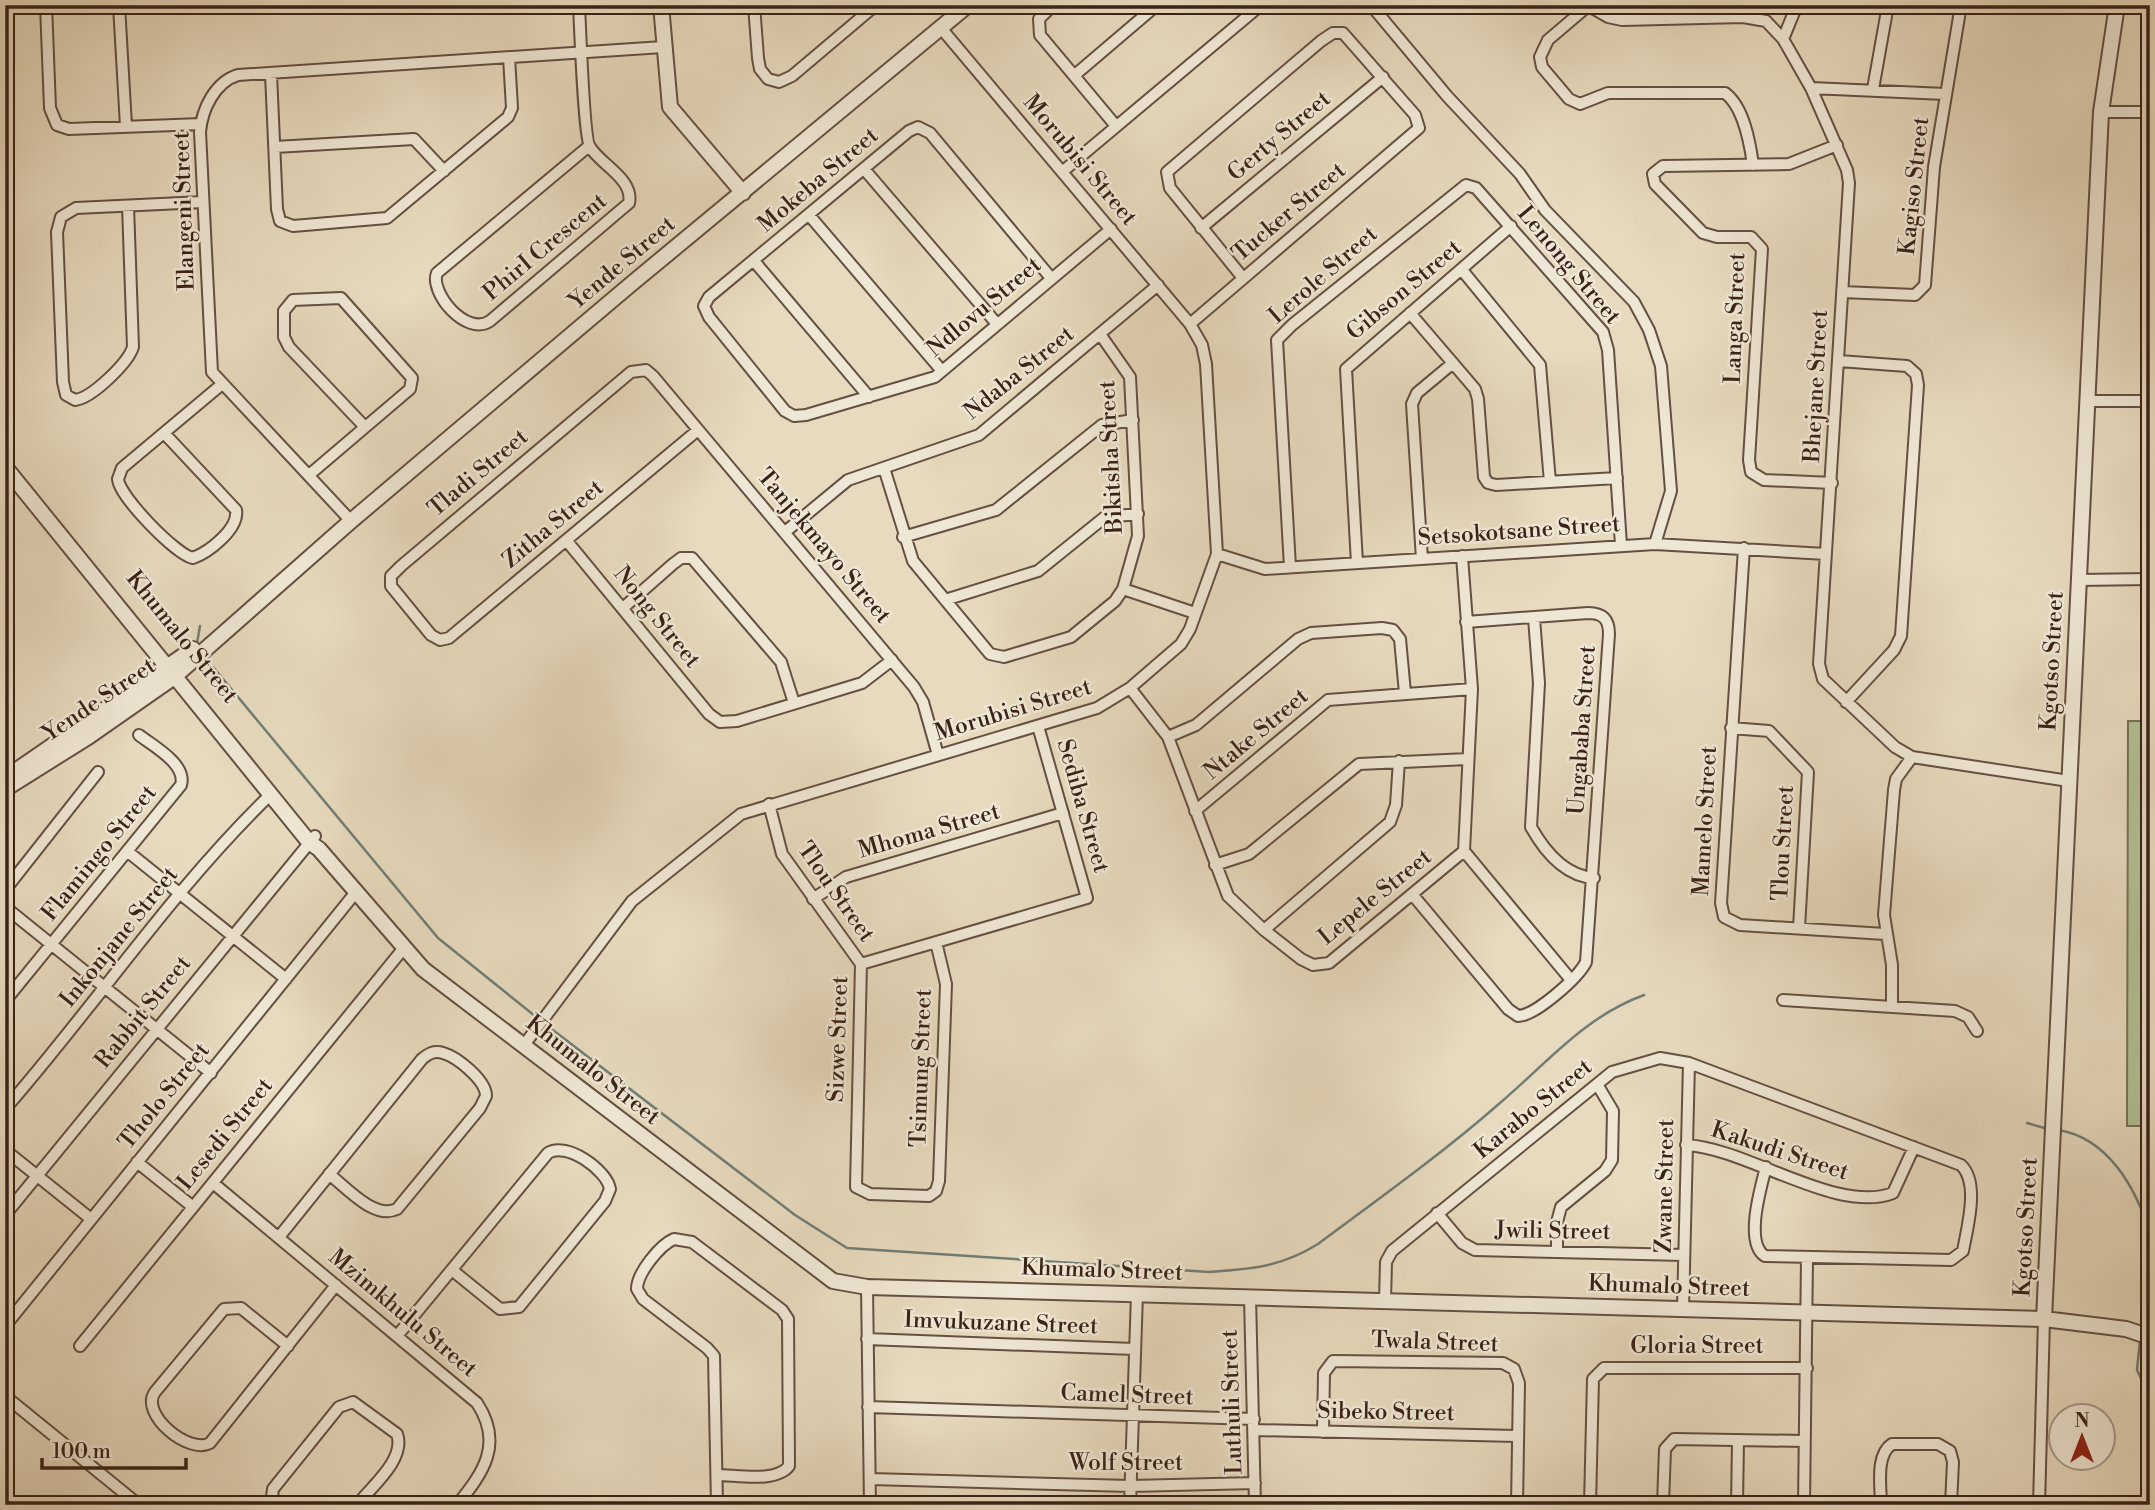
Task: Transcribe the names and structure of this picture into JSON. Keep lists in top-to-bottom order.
{
  "streets": {
    "street": [
      "Gerty Street",
      "Morubisi Street",
      "Mokeba Street",
      "Kagiso Street",
      "Elangeni Street",
      "Tucker Street",
      "PhirI Crescent",
      "Yende Street",
      "Lenong Street",
      "Lerole Street",
      "Gibson Street",
      "Ndlovu Street",
      "Langa Street",
      "Ndaba Street",
      "Bhejane Street",
      "Bikitsha Street",
      "Tladi Street",
      "Zitha Street",
      "Setsokotsane Street",
      "Tanjekmayo Street",
      "Nong Street",
      "Khumalo Street",
      "Kgotso Street",
      "Ungababa Street",
      "Ntake Street",
      "Sediba Street",
      "Mamelo Street",
      "Mhoma Street",
      "Tlou Street",
      "Flamingo Street",
      "Lepele Street",
      "Inkonjane Street",
      "Rabbit Street",
      "Sizwe Street",
      "Tsimung Street",
      "Tholo Street",
      "Karabo Street",
      "Lesedi Street",
      "Kakudi Street",
      "Zwane Street",
      "Jwili Street",
      "Mzimkhulu Street",
      "Imvukuzane Street",
      "Twala Street",
      "Gloria Street",
      "Camel Street",
      "Luthuli Street",
      "Sibeko Street",
      "Wolf Street"
    ]
  },
  "crossings": [
    ["Gerty Street", "Tucker Street"],
    ["Morubisi Street", "Tucker Street"],
    ["Morubisi Street", "Yende Street"],
    ["Morubisi Street", "Ndlovu Street"],
    ["Morubisi Street", "Ndaba Street"],
    ["Morubisi Street", "Setsokotsane Street"],
    ["Morubisi Street", "Tanjekmayo Street"],
    ["Morubisi Street", "Khumalo Street"],
    ["Morubisi Street", "Sediba Street"],
    ["Morubisi Street", "Tlou Street"],
    ["Morubisi Street", "Lepele Street"],
    ["Mokeba Street", "Ndlovu Street"],
    ["Kagiso Street", "Bhejane Street"],
    ["Elangeni Street", "Yende Street"],
    ["Yende Street", "Khumalo Street"],
    ["Lenong Street", "Lerole Street"],
    ["Lenong Street", "Gibson Street"],
    ["Lenong Street", "Setsokotsane Street"],
    ["Lerole Street", "Setsokotsane Street"],
    ["Gibson Street", "Setsokotsane Street"],
    ["Langa Street", "Bhejane Street"],
    ["Ndaba Street", "Bikitsha Street"],
    ["Ndaba Street", "Tanjekmayo Street"],
    ["Bhejane Street", "Setsokotsane Street"],
    ["Bhejane Street", "Kgotso Street"],
    ["Tladi Street", "Zitha Street"],
    ["Tladi Street", "Tanjekmayo Street"],
    ["Zitha Street", "Tanjekmayo Street"],
    ["Zitha Street", "Nong Street"],
    ["Setsokotsane Street", "Mamelo Street"],
    ["Setsokotsane Street", "Lepele Street"],
    ["Khumalo Street", "Kgotso Street"],
    ["Khumalo Street", "Inkonjane Street"],
    ["Khumalo Street", "Rabbit Street"],
    ["Khumalo Street", "Tholo Street"],
    ["Khumalo Street", "Karabo Street"],
    ["Khumalo Street", "Lesedi Street"],
    ["Khumalo Street", "Zwane Street"],
    ["Khumalo Street", "Luthuli Street"],
    ["Ungababa Street", "Lepele Street"],
    ["Ntake Street", "Lepele Street"],
    ["Sediba Street", "Mhoma Street"],
    ["Sediba Street", "Sizwe Street"],
    ["Mamelo Street", "Tlou Street"],
    ["Mhoma Street", "Tlou Street"],
    ["Tlou Street", "Sizwe Street"],
    ["Sizwe Street", "Tsimung Street"],
    ["Karabo Street", "Kakudi Street"],
    ["Karabo Street", "Zwane Street"],
    ["Karabo Street", "Jwili Street"],
    ["Lesedi Street", "Mzimkhulu Street"],
    ["Kakudi Street", "Zwane Street"],
    ["Zwane Street", "Jwili Street"],
    ["Twala Street", "Sibeko Street"],
    ["Camel Street", "Luthuli Street"],
    ["Camel Street", "Sibeko Street"],
    ["Luthuli Street", "Sibeko Street"],
    ["Luthuli Street", "Wolf Street"]
  ],
  "scale_bar": "100 m",
  "north": "top"
}
